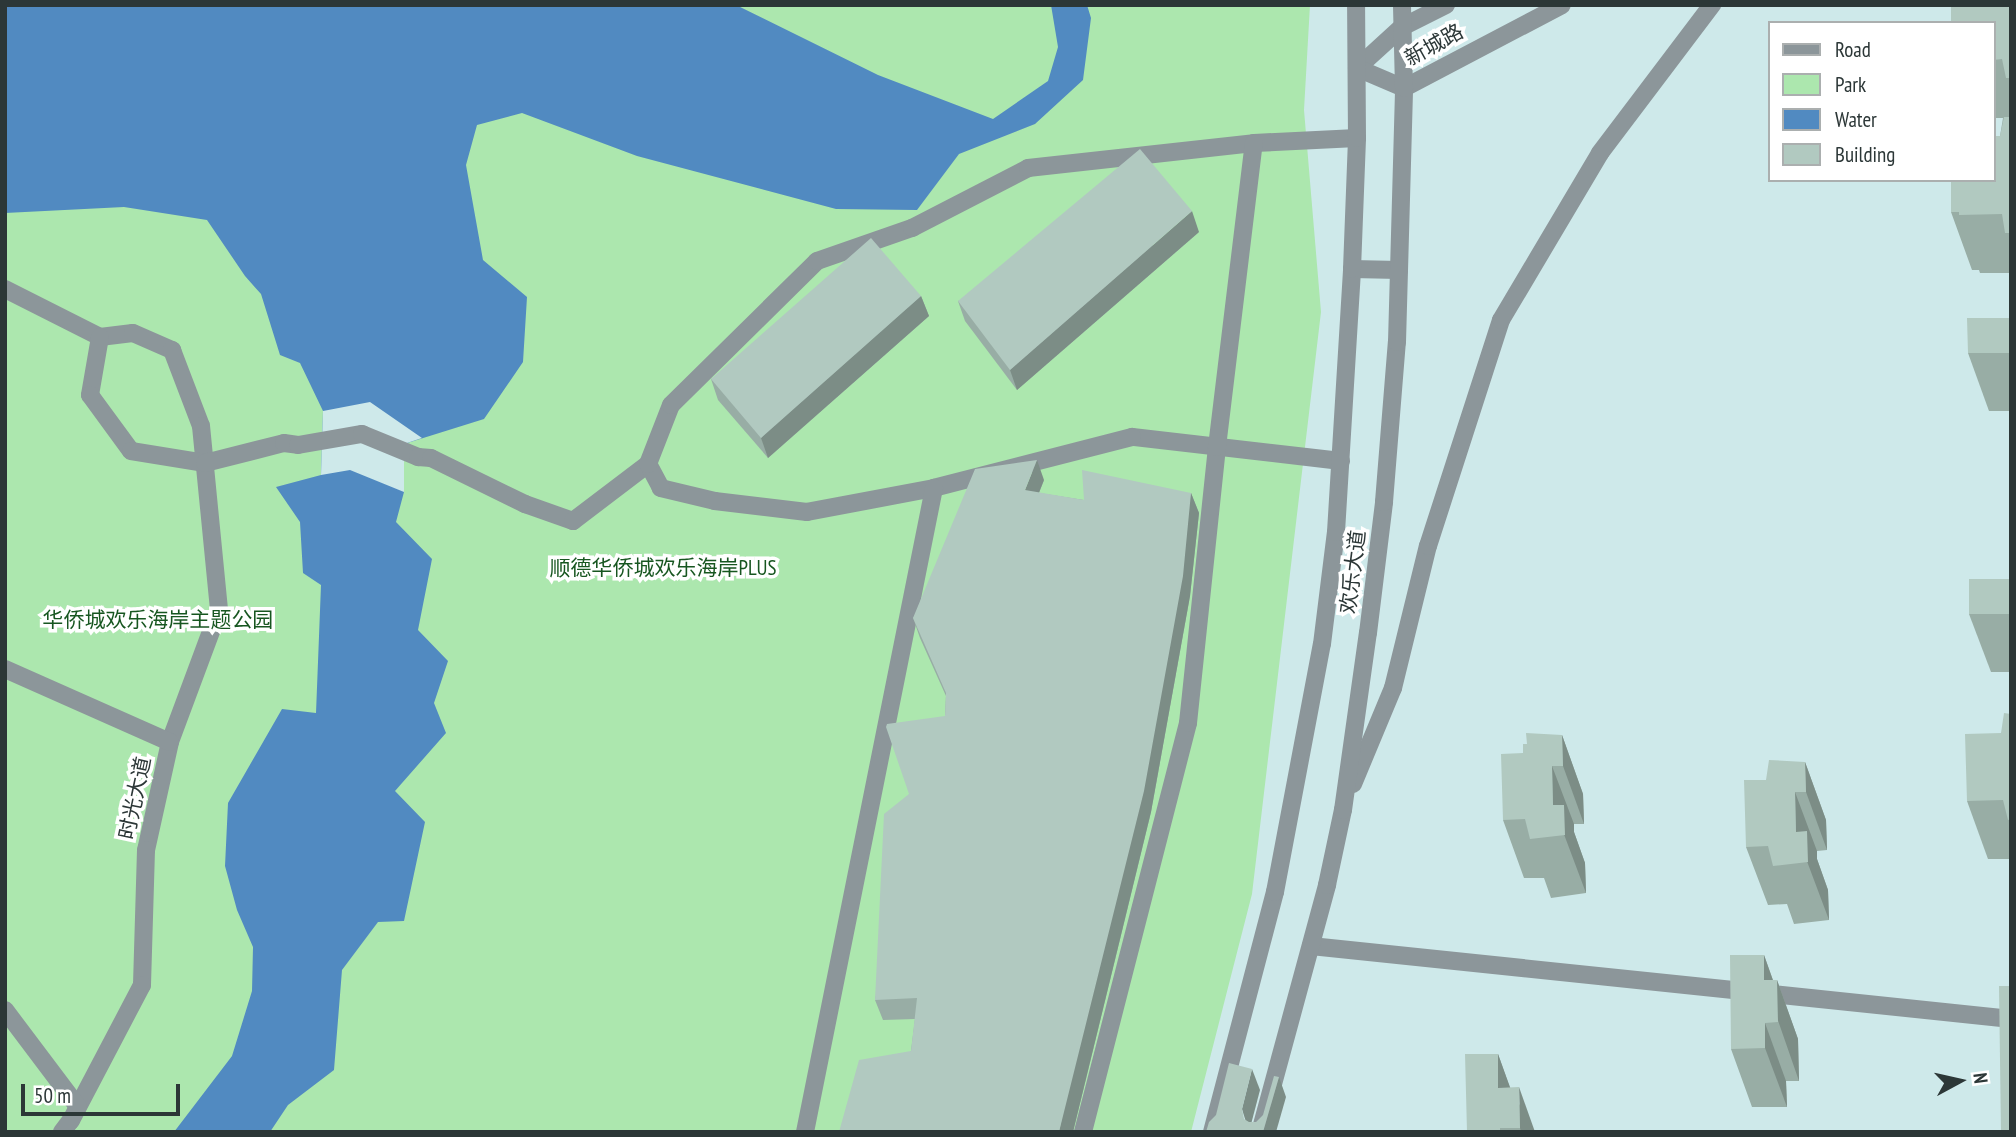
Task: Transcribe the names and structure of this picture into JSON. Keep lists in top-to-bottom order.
{
  "streets": {
    "street": ["新城路", "欢乐大道", "时光大道"]
  },
  "crossings": [
    ["新城路", "欢乐大道"]
  ],
  "parks": ["顺德华侨城欢乐海岸PLUS", "华侨城欢乐海岸主题公园"],
  "legend": [
    "Road",
    "Park",
    "Water",
    "Building"
  ],
  "scale_bar": "50 m",
  "north": "right"
}
